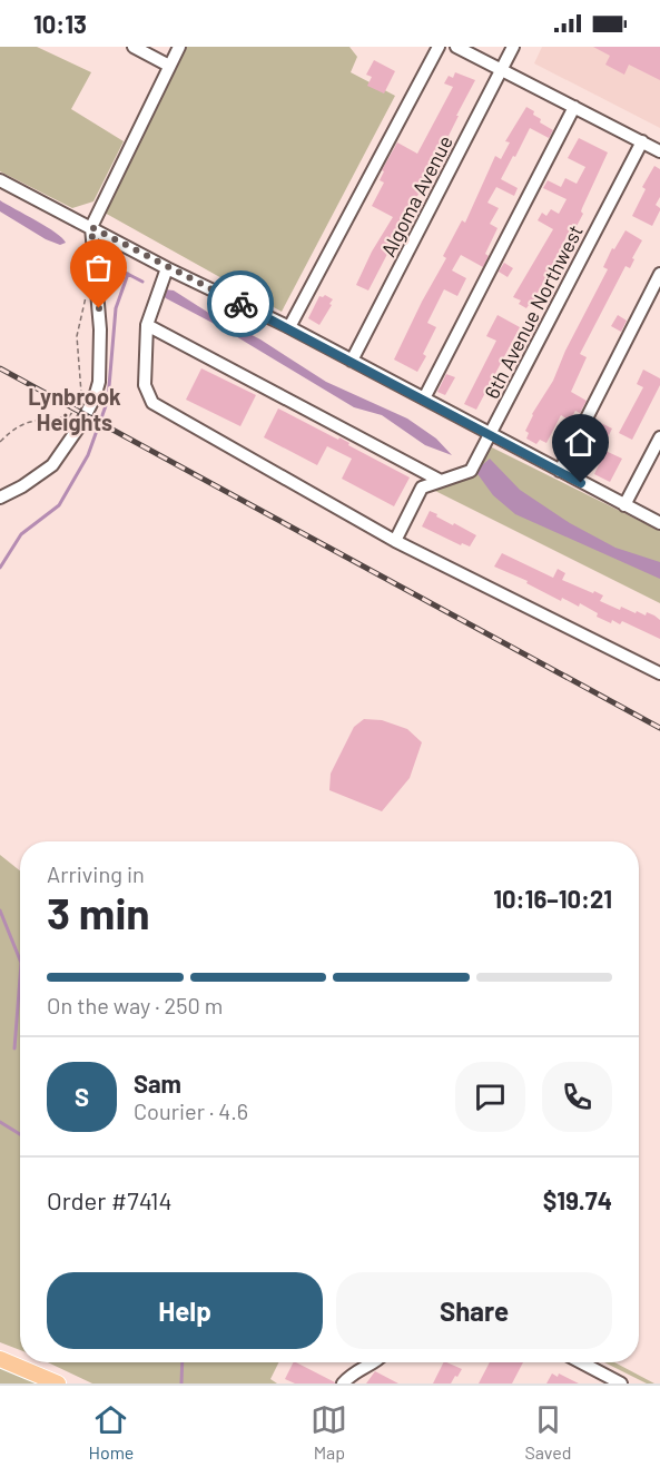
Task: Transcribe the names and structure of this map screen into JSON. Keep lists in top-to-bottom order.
{
  "streets": {
    "street": ["Algoma Avenue", "6th Avenue Northwest"]
  },
  "districts": ["Lynbrook Heights"],
  "page": {
    "status": "10:13",
    "heading": ["3 min", "Arriving in", "10:16–10:21"],
    "panel": [
      "Sam",
      "Courier · 4.6",
      "Order #7414",
      "$19.74"
    ],
    "bar": "On the way · 250 m",
    "round": "S",
    "buttons": ["Help", "Share"],
    "tabs": ["Home", "Map", "Saved"]
  }
}
